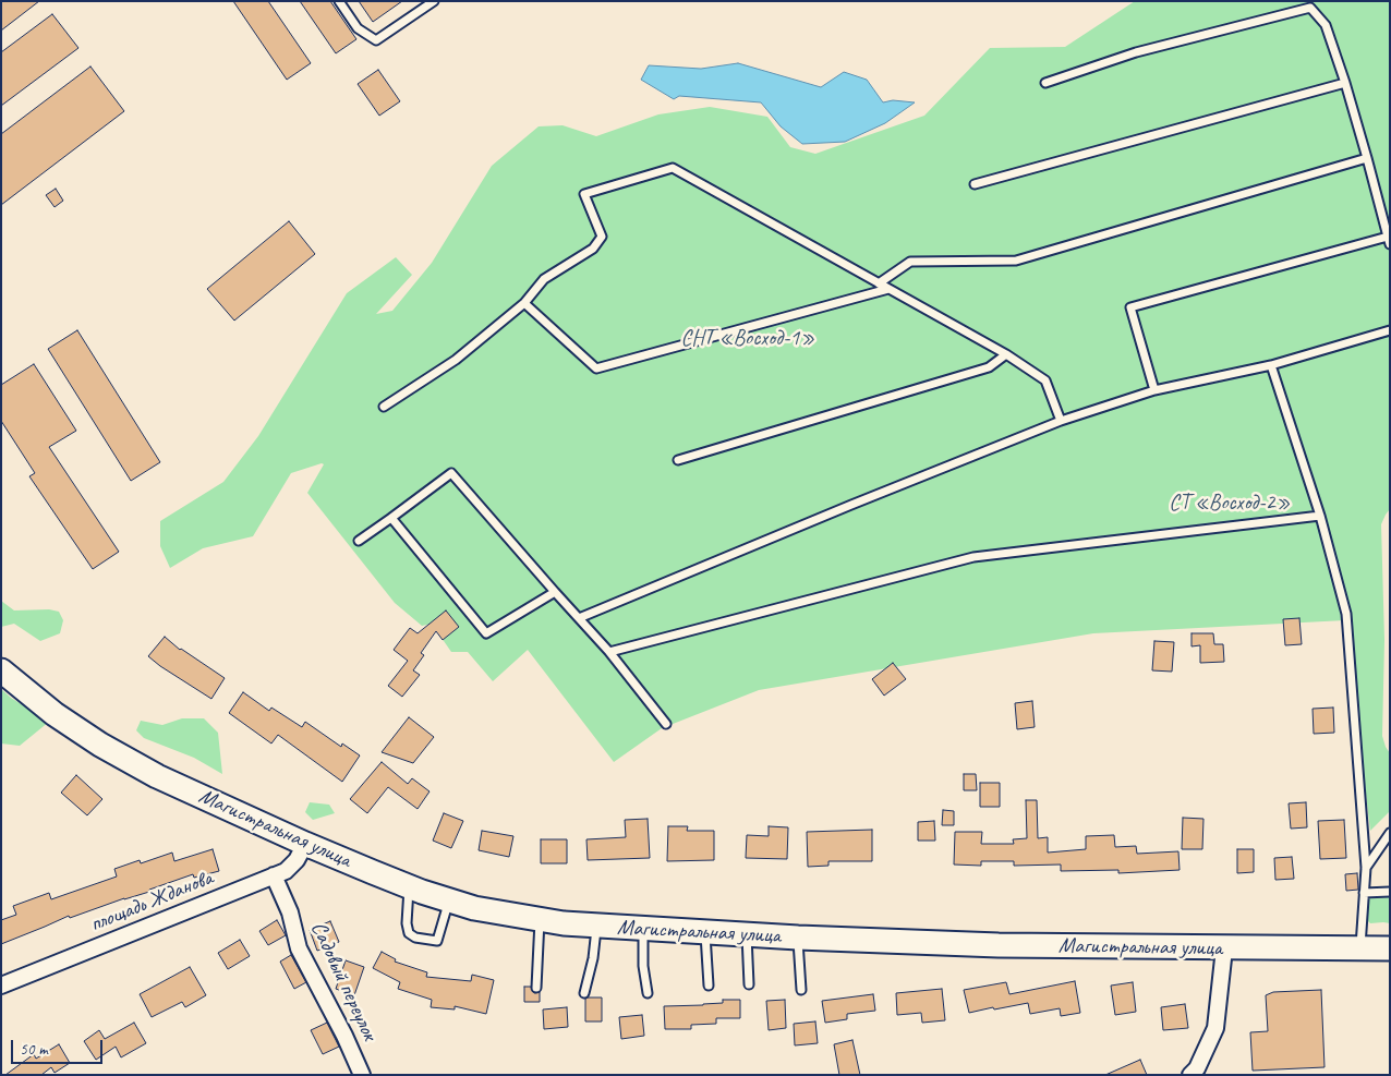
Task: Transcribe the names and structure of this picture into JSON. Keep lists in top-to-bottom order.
{
  "streets": {
    "main road": ["Магистральная улица"],
    "street": ["площадь Жданова", "Садовый переулок"]
  },
  "crossings": [
    ["Магистральная улица", "площадь Жданова"],
    ["площадь Жданова", "Садовый переулок"]
  ],
  "parks": ["СНТ «Восход-1»", "СТ «Восход-2»"],
  "scale_bar": "50 m"
}
